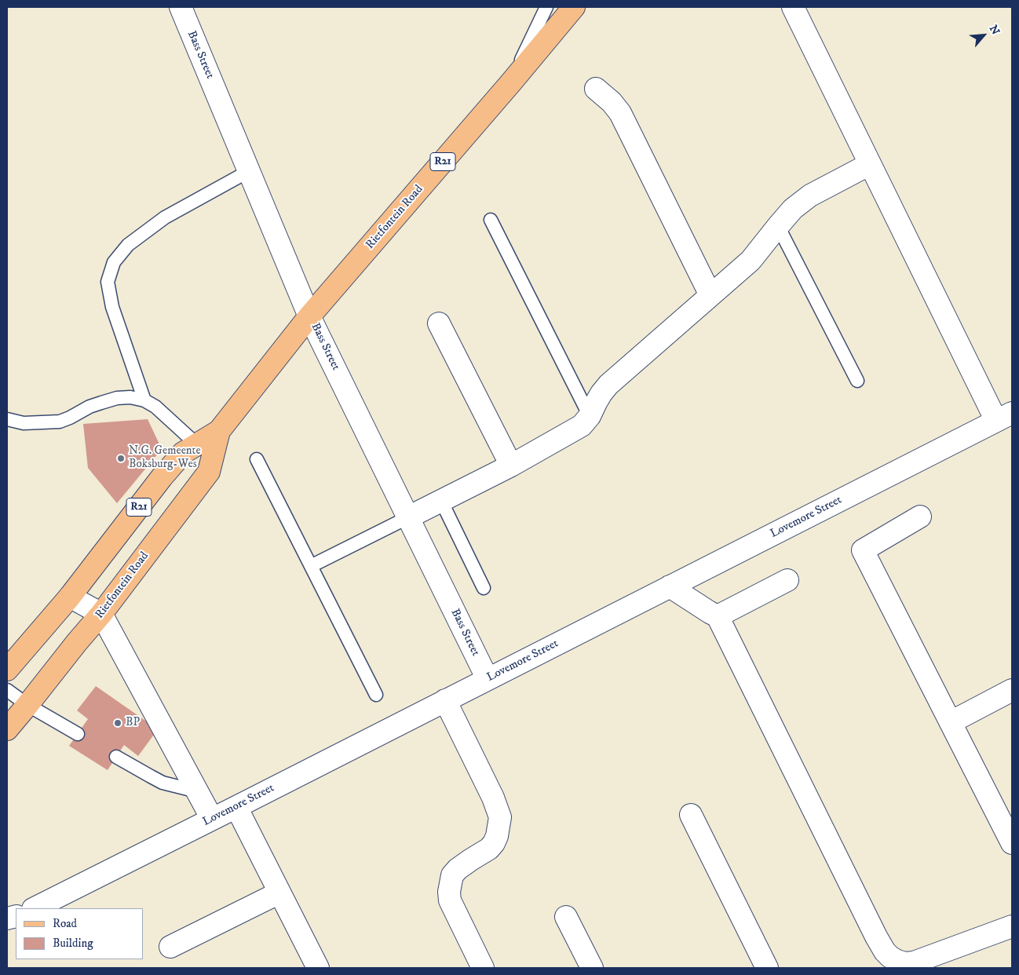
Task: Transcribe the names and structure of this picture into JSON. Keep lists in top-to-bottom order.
{
  "streets": {
    "main road": ["R21", "Rietfontein Road"],
    "street": ["Bass Street", "Lovemore Street"]
  },
  "crossings": [
    ["Bass Street", "Rietfontein Road"],
    ["Bass Street", "Lovemore Street"]
  ],
  "places": ["N.G. Gemeente Boksburg-Wes", "BP"],
  "legend": ["Road", "Building"],
  "north": "top right"
}
